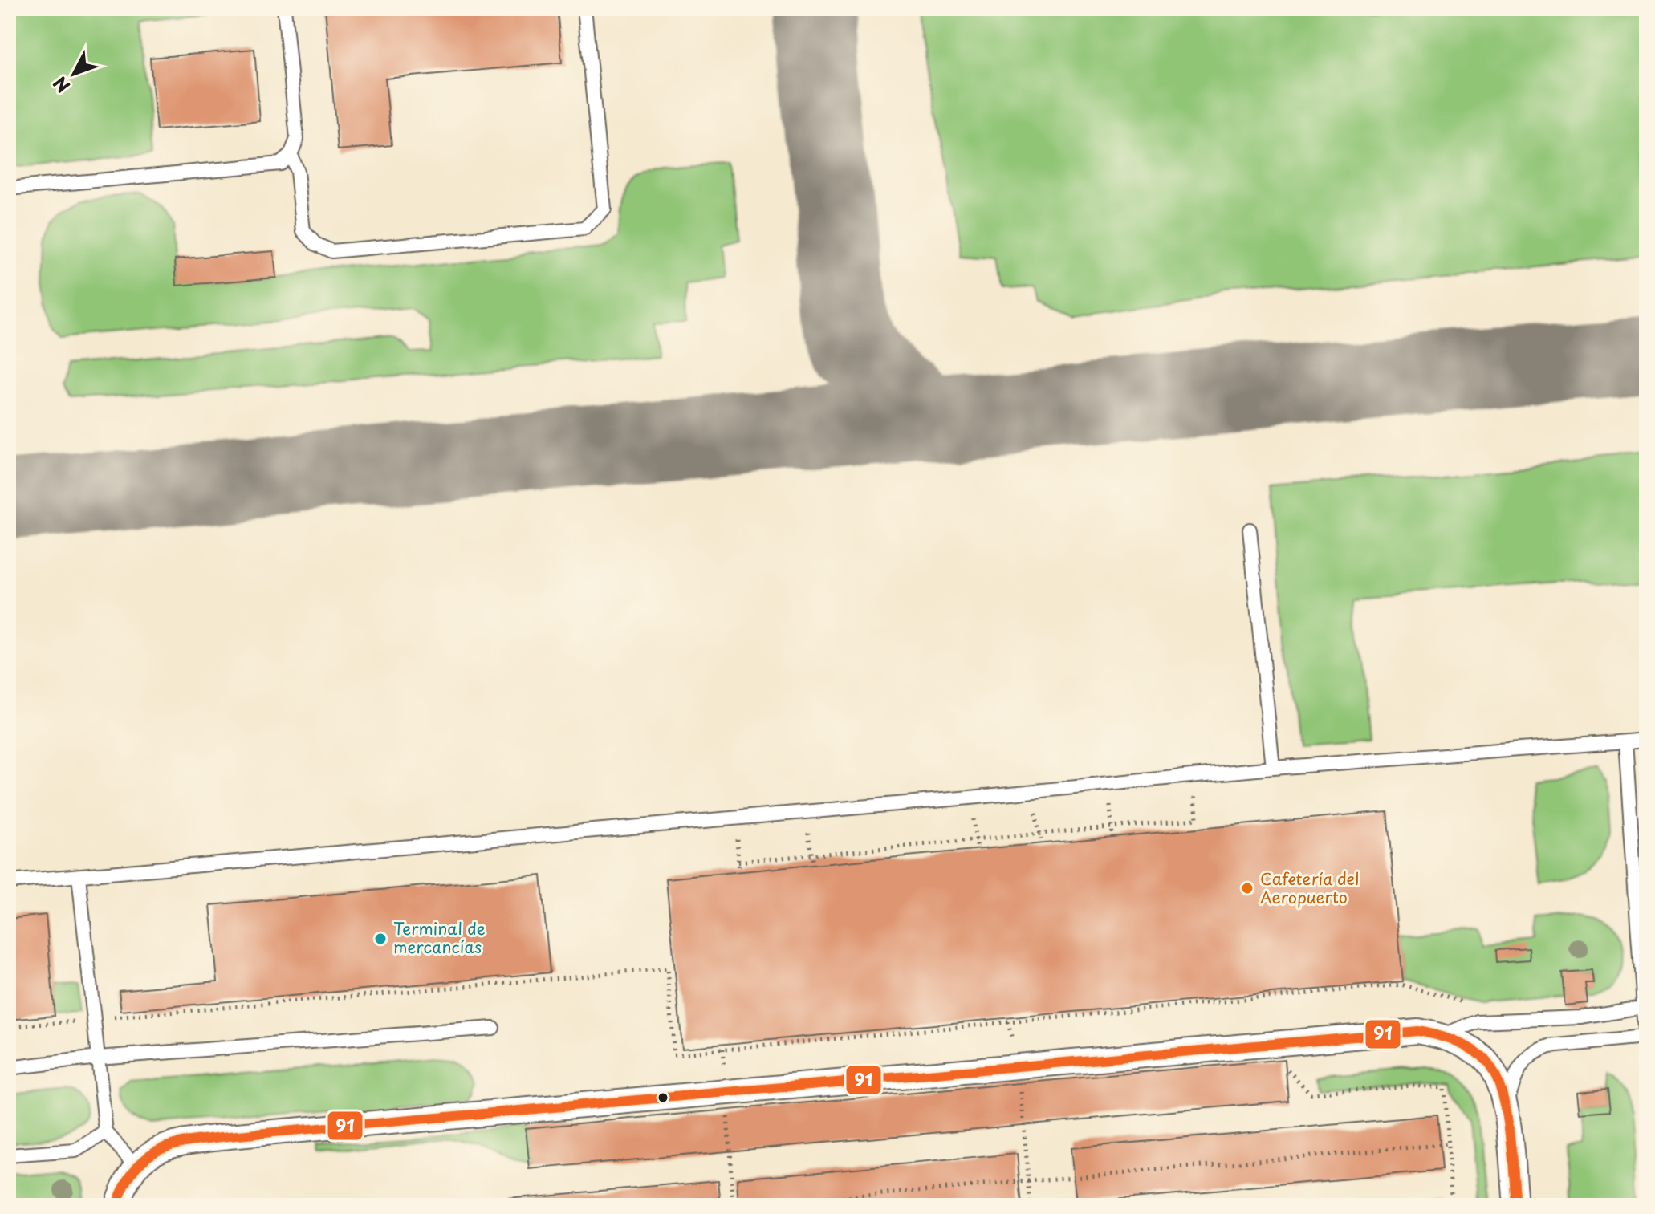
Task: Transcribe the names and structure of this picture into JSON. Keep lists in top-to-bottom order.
{
  "places": ["Cafetería del Aeropuerto", "Terminal de mercancías"],
  "lines": ["transit line 91"],
  "north": "bottom left"
}
